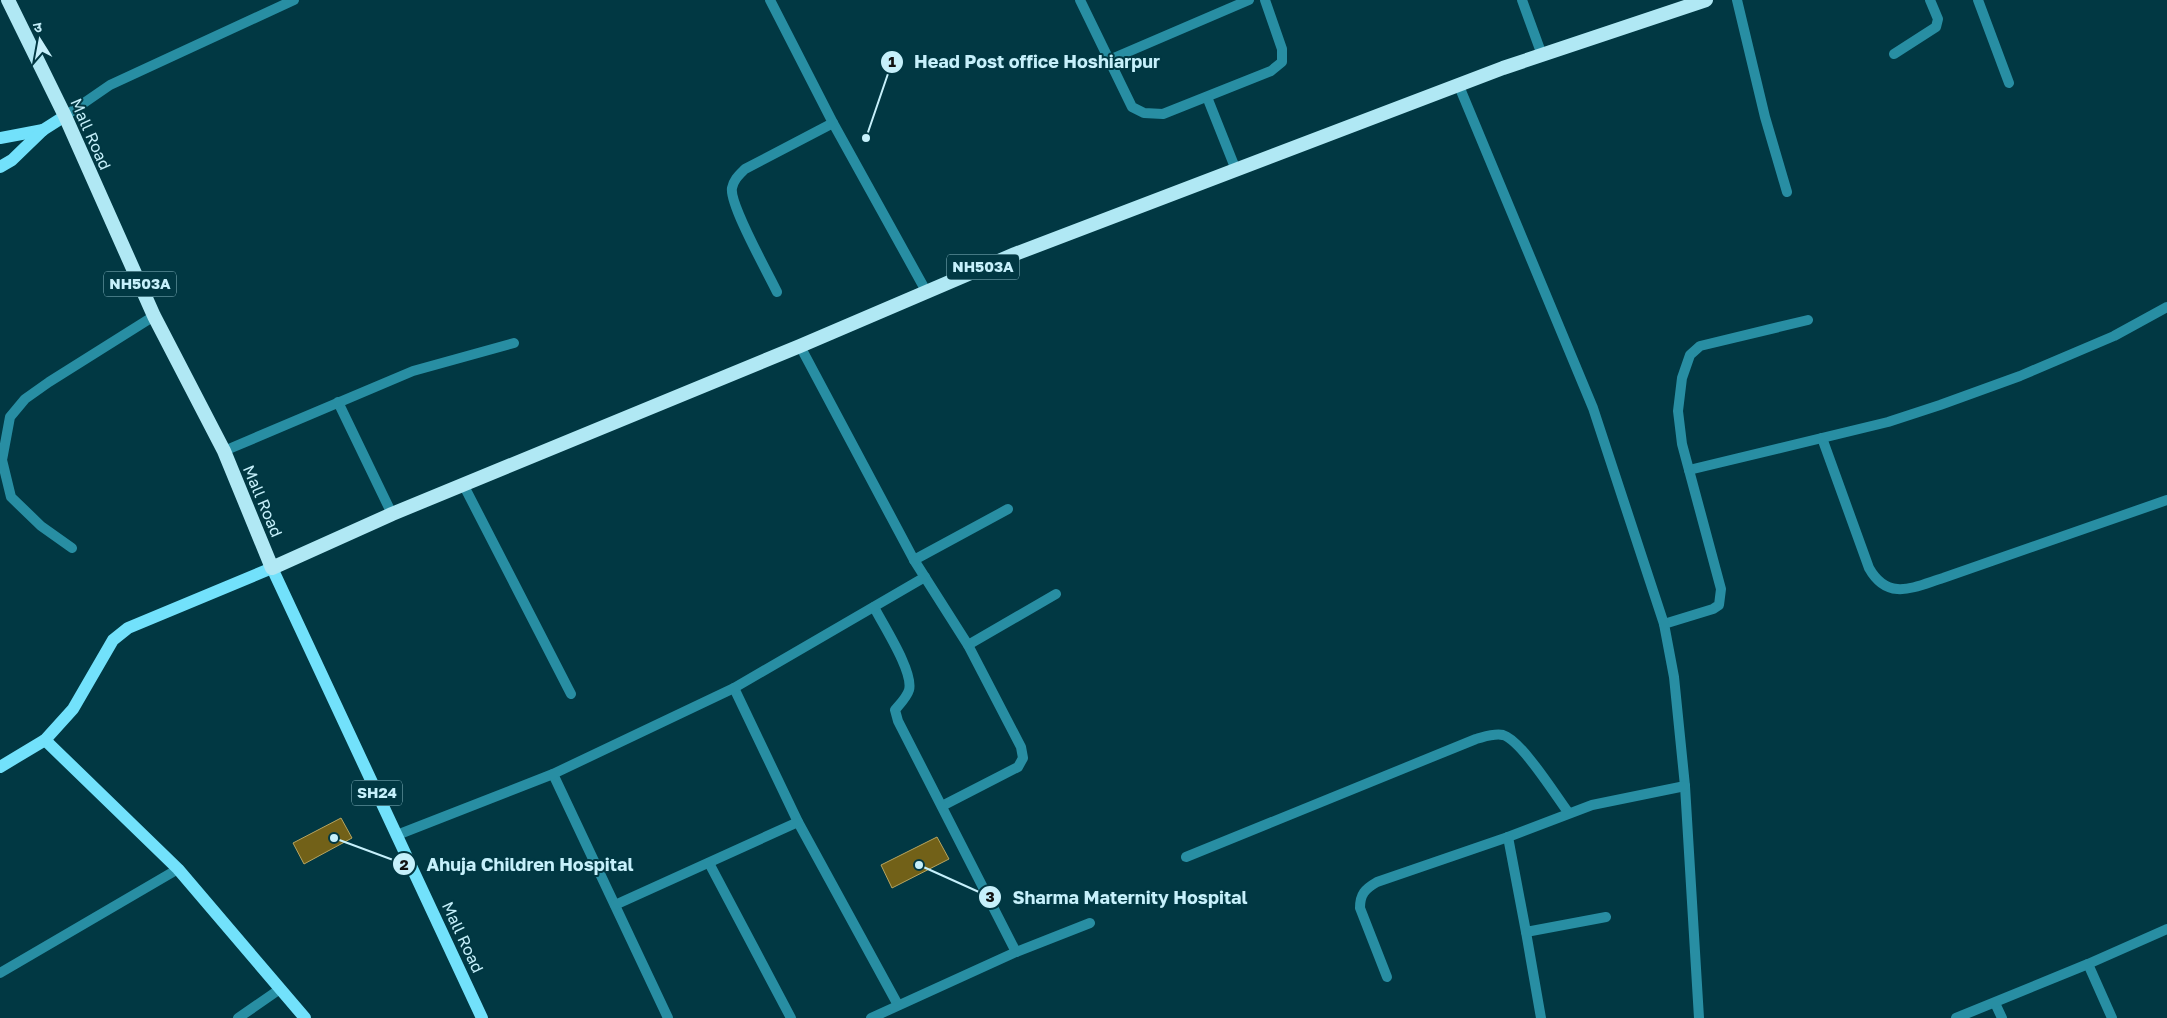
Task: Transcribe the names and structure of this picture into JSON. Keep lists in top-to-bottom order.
{
  "streets": {
    "highway": ["Mall Road", "NH503A"],
    "main road": ["SH24"]
  },
  "crossings": [
    ["Mall Road", "NH503A"]
  ],
  "places": ["Head Post office Hoshiarpur", "Ahuja Children Hospital", "Sharma Maternity Hospital"],
  "north": "top"
}
